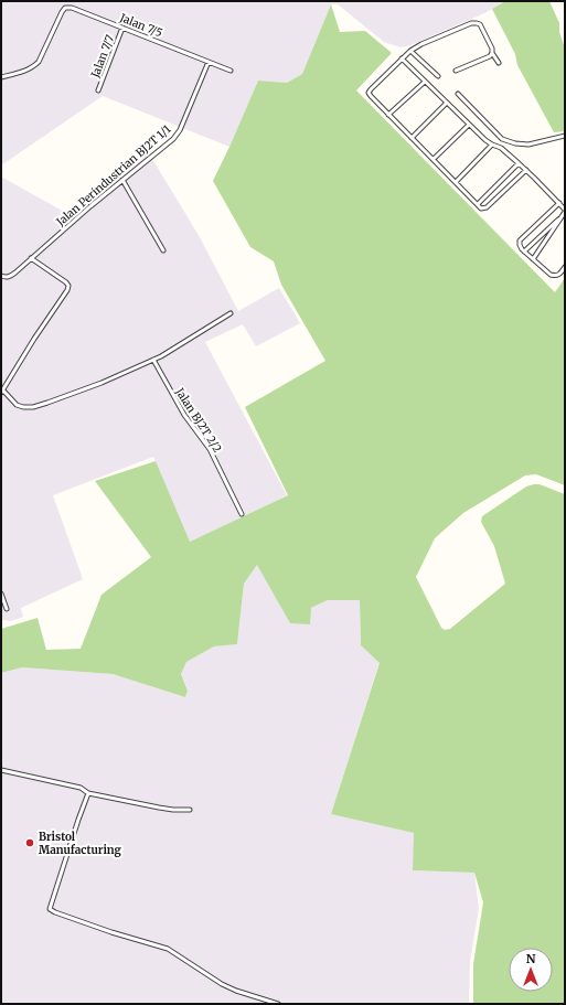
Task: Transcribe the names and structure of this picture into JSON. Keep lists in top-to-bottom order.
{
  "streets": {
    "street": [
      "Jalan 7/5",
      "Jalan 7/7",
      "Jalan Perindustrian BJ2T 1/1",
      "Jalan BJ2T 2/2"
    ]
  },
  "crossings": [
    ["Jalan 7/5", "Jalan 7/7"],
    ["Jalan 7/5", "Jalan Perindustrian BJ2T 1/1"]
  ],
  "places": ["Bristol Manufacturing"],
  "north": "top"
}
